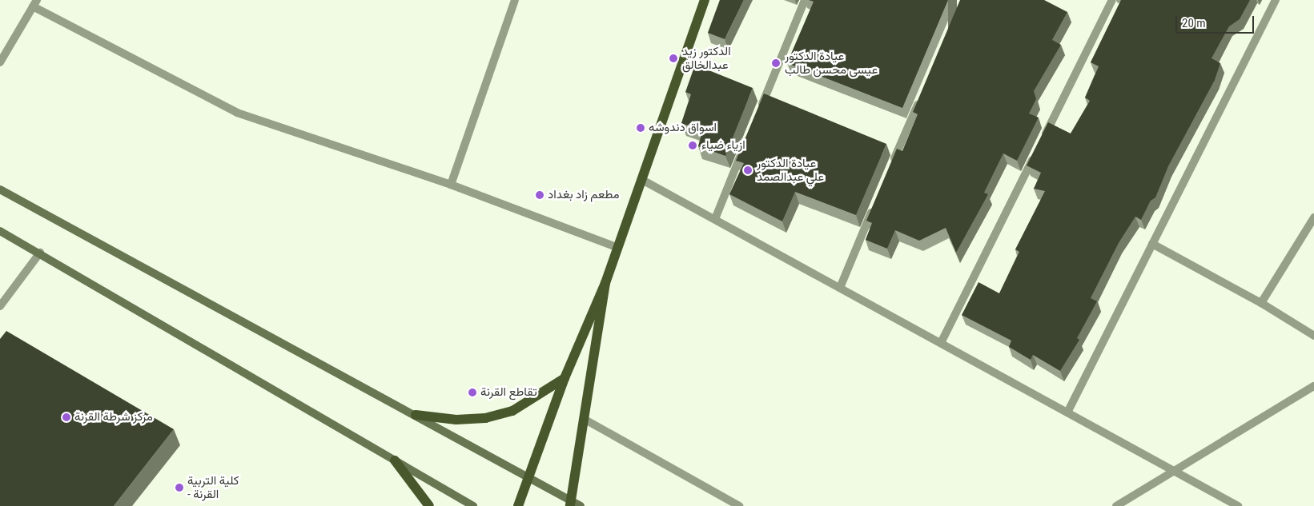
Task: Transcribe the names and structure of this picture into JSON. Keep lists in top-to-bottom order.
{
  "places": [
    "الدكتور زيد عبدالخالق",
    "عيادة الدكتور عيسى محسن طالب",
    "اسواق دندوشه",
    "ازياء ضياء",
    "عيادة الدكتور علي عبدالصمد",
    "مطعم زاد بغداد",
    "تقاطع القرنة",
    "مركز شرطة القرنة",
    "كلية التربية - القرنة"
  ],
  "scale_bar": "20 m"
}
